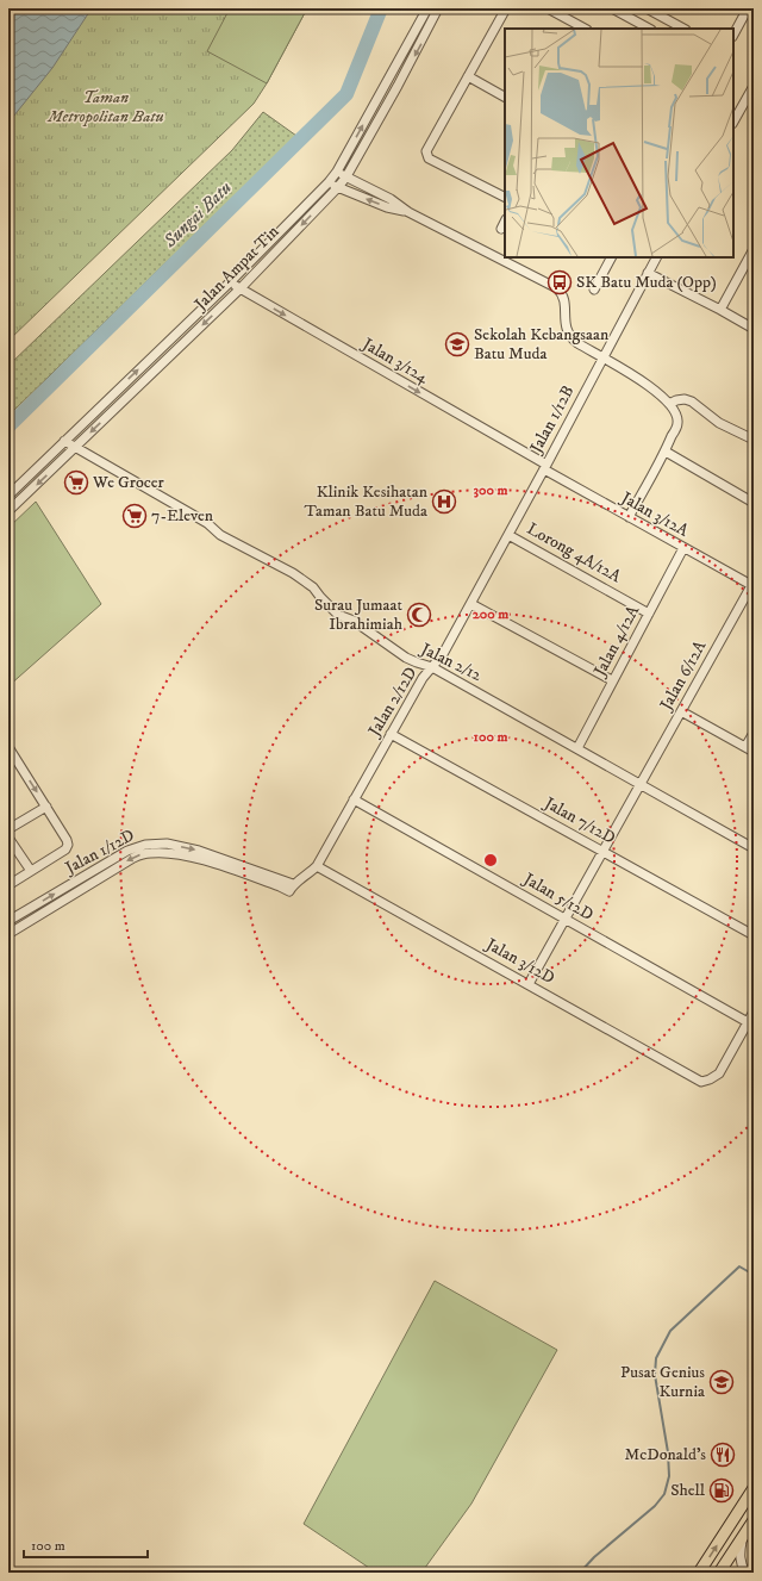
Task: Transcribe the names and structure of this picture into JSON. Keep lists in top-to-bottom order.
{
  "streets": {
    "street": [
      "Jalan Ampat Tin",
      "Jalan 3/124",
      "Jalan 1/12B",
      "Jalan 3/12A",
      "Lorong 4A/12A",
      "Jalan 4/12A",
      "Jalan 2/12",
      "Jalan 6/12A",
      "Jalan 2/12D",
      "Jalan 7/12D",
      "Jalan 1/12D",
      "Jalan 5/12D",
      "Jalan 3/12D"
    ]
  },
  "crossings": [
    ["Jalan Ampat Tin", "Jalan 3/124"],
    ["Jalan Ampat Tin", "Jalan 2/12"],
    ["Jalan 3/124", "Jalan 1/12B"],
    ["Jalan 3/124", "Jalan 3/12A"],
    ["Jalan 3/124", "Jalan 2/12D"],
    ["Jalan 1/12B", "Jalan 3/12A"],
    ["Jalan 1/12B", "Jalan 2/12D"],
    ["Jalan 3/12A", "Jalan 4/12A"],
    ["Jalan 3/12A", "Jalan 6/12A"],
    ["Jalan 3/12A", "Jalan 2/12D"],
    ["Lorong 4A/12A", "Jalan 4/12A"],
    ["Lorong 4A/12A", "Jalan 2/12D"],
    ["Jalan 4/12A", "Jalan 2/12"],
    ["Jalan 2/12", "Jalan 6/12A"],
    ["Jalan 2/12", "Jalan 2/12D"],
    ["Jalan 6/12A", "Jalan 7/12D"],
    ["Jalan 6/12A", "Jalan 5/12D"],
    ["Jalan 6/12A", "Jalan 3/12D"],
    ["Jalan 2/12D", "Jalan 7/12D"],
    ["Jalan 2/12D", "Jalan 1/12D"],
    ["Jalan 2/12D", "Jalan 5/12D"],
    ["Jalan 2/12D", "Jalan 3/12D"],
    ["Jalan 5/12D", "Jalan 3/12D"]
  ],
  "one_way": ["Jalan 3/124"],
  "water": ["Sungai Batu"],
  "parks": ["Taman Metropolitan Batu"],
  "places": {
    "bus stop": ["SK Batu Muda (Opp)"],
    "school or university": ["Sekolah Kebangsaan Batu Muda", "Pusat Genius Kurnia"],
    "supermarket": ["We Grocer", "7-Eleven"],
    "hospital": ["Klinik Kesihatan Taman Batu Muda"],
    "mosque": ["Surau Jumaat Ibrahimiah"],
    "restaurant": ["McDonald's"],
    "fuel station": ["Shell"]
  },
  "scale_bar": "100 m",
  "rings": ["300 m", "200 m", "100 m"]
}
